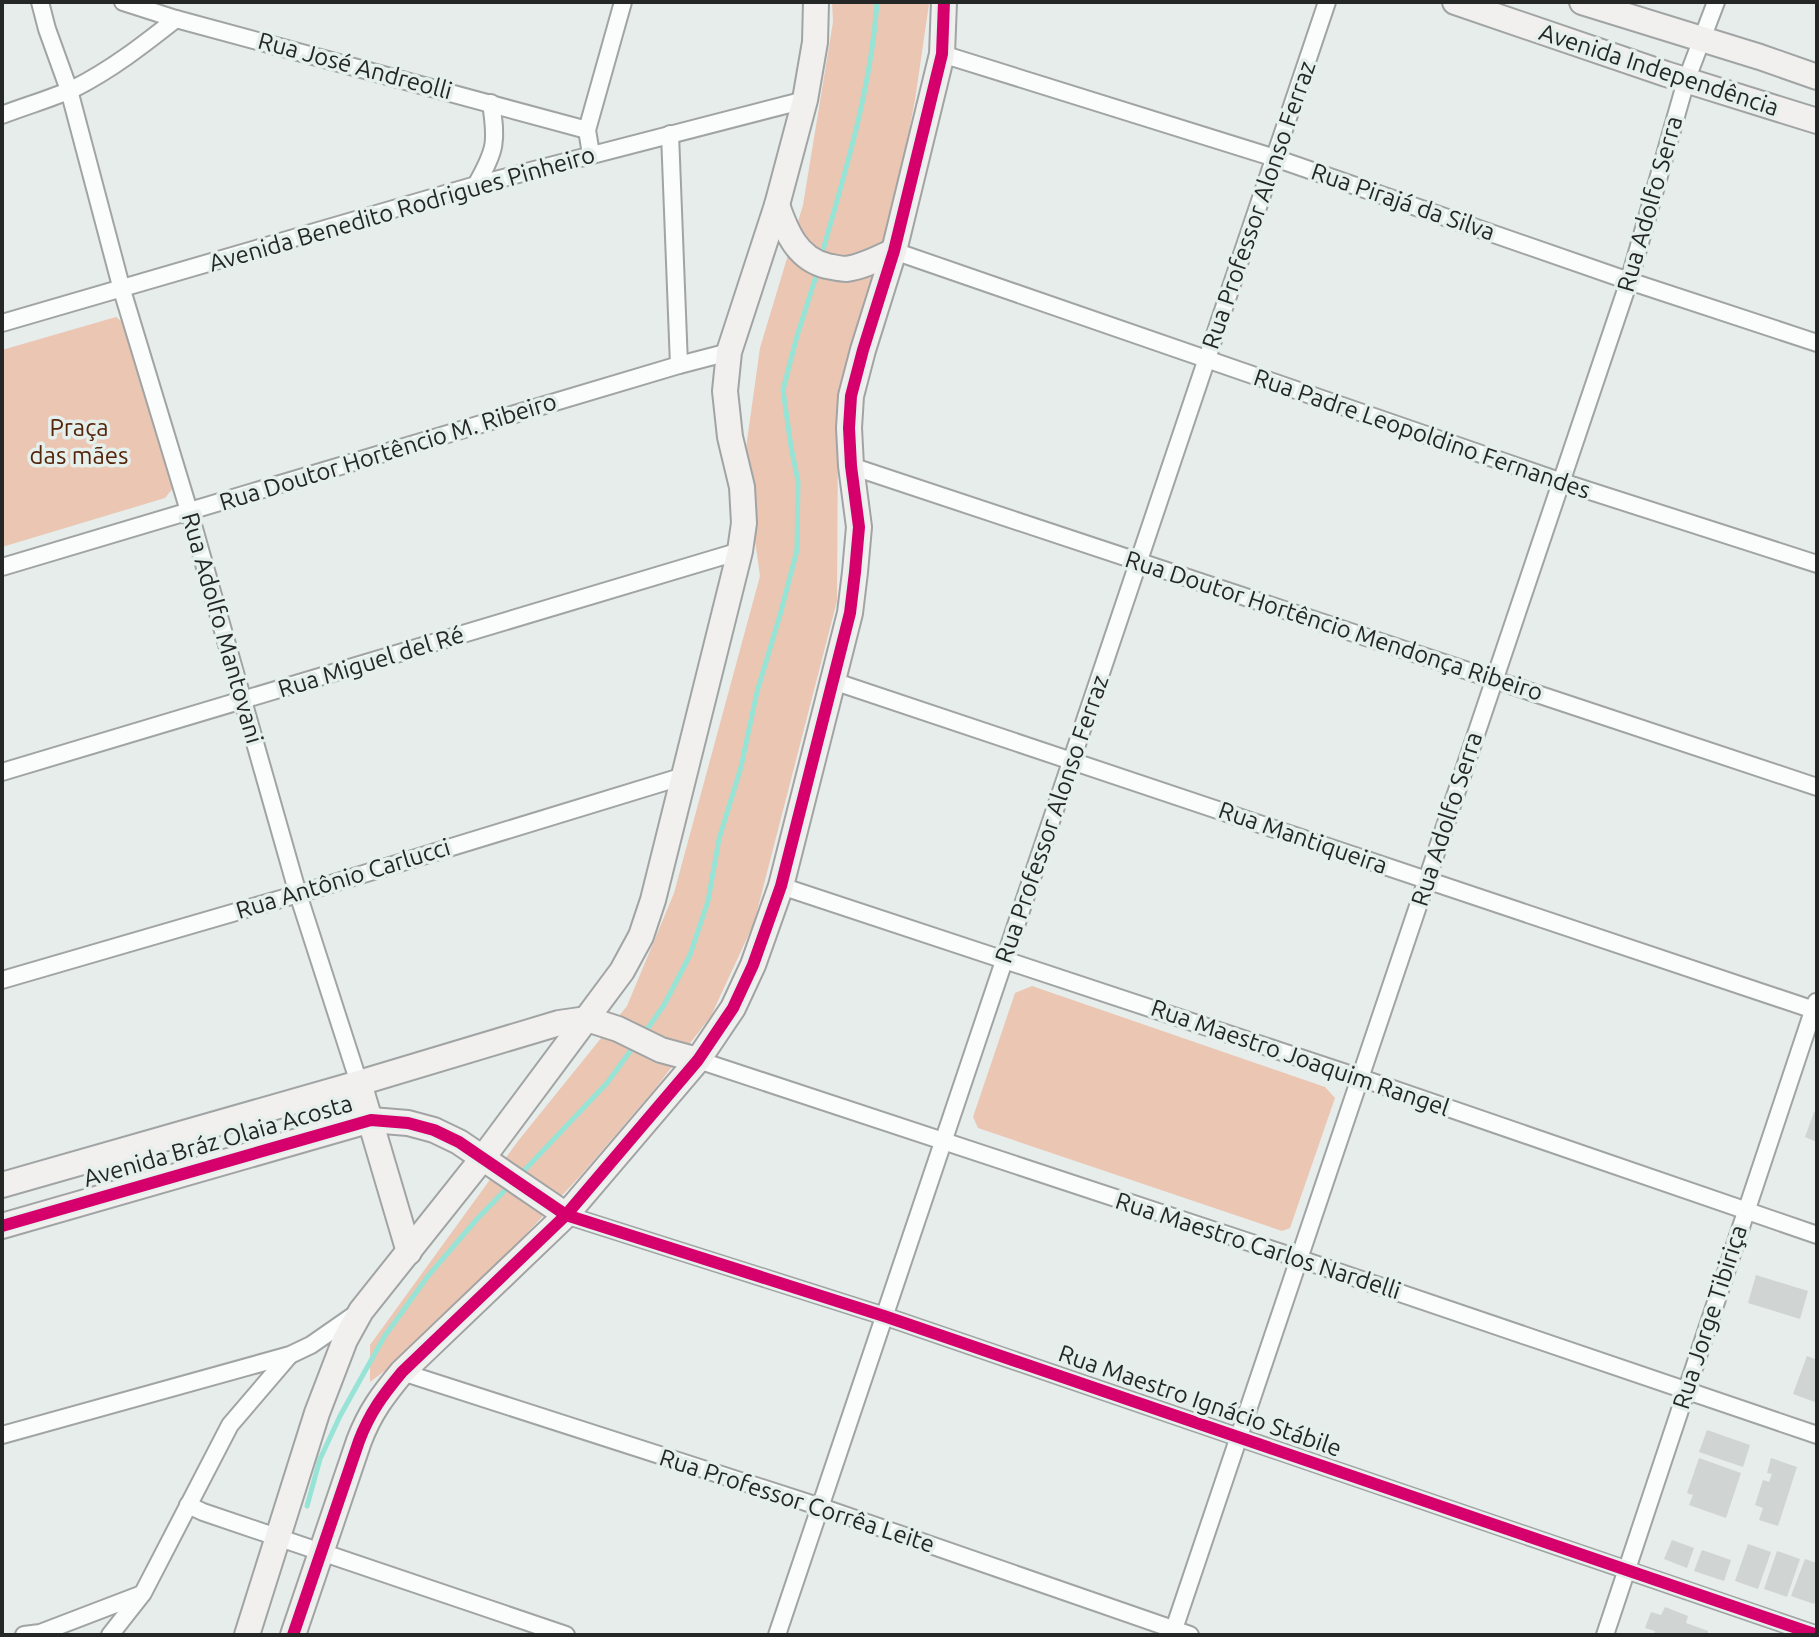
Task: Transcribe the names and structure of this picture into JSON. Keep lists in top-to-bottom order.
{
  "streets": {
    "street": [
      "Rua José Andreolli",
      "Avenida Independência",
      "Rua Pirajá da Silva",
      "Rua Adolfo Serra",
      "Rua Professor Alonso Ferraz",
      "Avenida Benedito Rodrigues Pinheiro",
      "Rua Padre Leopoldino Fernandes",
      "Rua Doutor Hortêncio M. Ribeiro",
      "Rua Doutor Hortêncio Mendonça Ribeiro",
      "Rua Adolfo Mantovani",
      "Rua Miguel del Ré",
      "Rua Mantiqueira",
      "Rua Antônio Carlucci",
      "Rua Maestro Joaquim Rangel",
      "Avenida Bráz Olaia Acosta",
      "Rua Maestro Carlos Nardelli",
      "Rua Jorge Tibiriça",
      "Rua Maestro Ignácio Stábile",
      "Rua Professor Corrêa Leite"
    ]
  },
  "crossings": [
    ["Avenida Independência", "Rua Adolfo Serra"],
    ["Rua Pirajá da Silva", "Rua Adolfo Serra"],
    ["Rua Pirajá da Silva", "Rua Professor Alonso Ferraz"],
    ["Rua Adolfo Serra", "Rua Padre Leopoldino Fernandes"],
    ["Rua Adolfo Serra", "Rua Doutor Hortêncio Mendonça Ribeiro"],
    ["Rua Adolfo Serra", "Rua Mantiqueira"],
    ["Rua Adolfo Serra", "Rua Maestro Joaquim Rangel"],
    ["Rua Adolfo Serra", "Rua Maestro Carlos Nardelli"],
    ["Rua Adolfo Serra", "Rua Maestro Ignácio Stábile"],
    ["Rua Adolfo Serra", "Rua Professor Corrêa Leite"],
    ["Rua Professor Alonso Ferraz", "Rua Padre Leopoldino Fernandes"],
    ["Rua Professor Alonso Ferraz", "Rua Doutor Hortêncio Mendonça Ribeiro"],
    ["Rua Professor Alonso Ferraz", "Rua Mantiqueira"],
    ["Rua Professor Alonso Ferraz", "Rua Maestro Joaquim Rangel"],
    ["Rua Professor Alonso Ferraz", "Rua Maestro Carlos Nardelli"],
    ["Rua Professor Alonso Ferraz", "Rua Maestro Ignácio Stábile"],
    ["Rua Professor Alonso Ferraz", "Rua Professor Corrêa Leite"],
    ["Avenida Benedito Rodrigues Pinheiro", "Rua Adolfo Mantovani"],
    ["Rua Doutor Hortêncio M. Ribeiro", "Rua Adolfo Mantovani"],
    ["Rua Adolfo Mantovani", "Rua Miguel del Ré"],
    ["Rua Adolfo Mantovani", "Rua Antônio Carlucci"],
    ["Rua Adolfo Mantovani", "Avenida Bráz Olaia Acosta"],
    ["Rua Mantiqueira", "Rua Jorge Tibiriça"],
    ["Rua Maestro Joaquim Rangel", "Rua Jorge Tibiriça"],
    ["Avenida Bráz Olaia Acosta", "Rua Maestro Carlos Nardelli"],
    ["Avenida Bráz Olaia Acosta", "Rua Maestro Ignácio Stábile"],
    ["Rua Maestro Carlos Nardelli", "Rua Jorge Tibiriça"],
    ["Rua Jorge Tibiriça", "Rua Maestro Ignácio Stábile"]
  ],
  "parks": ["Praça das mães"]
}
